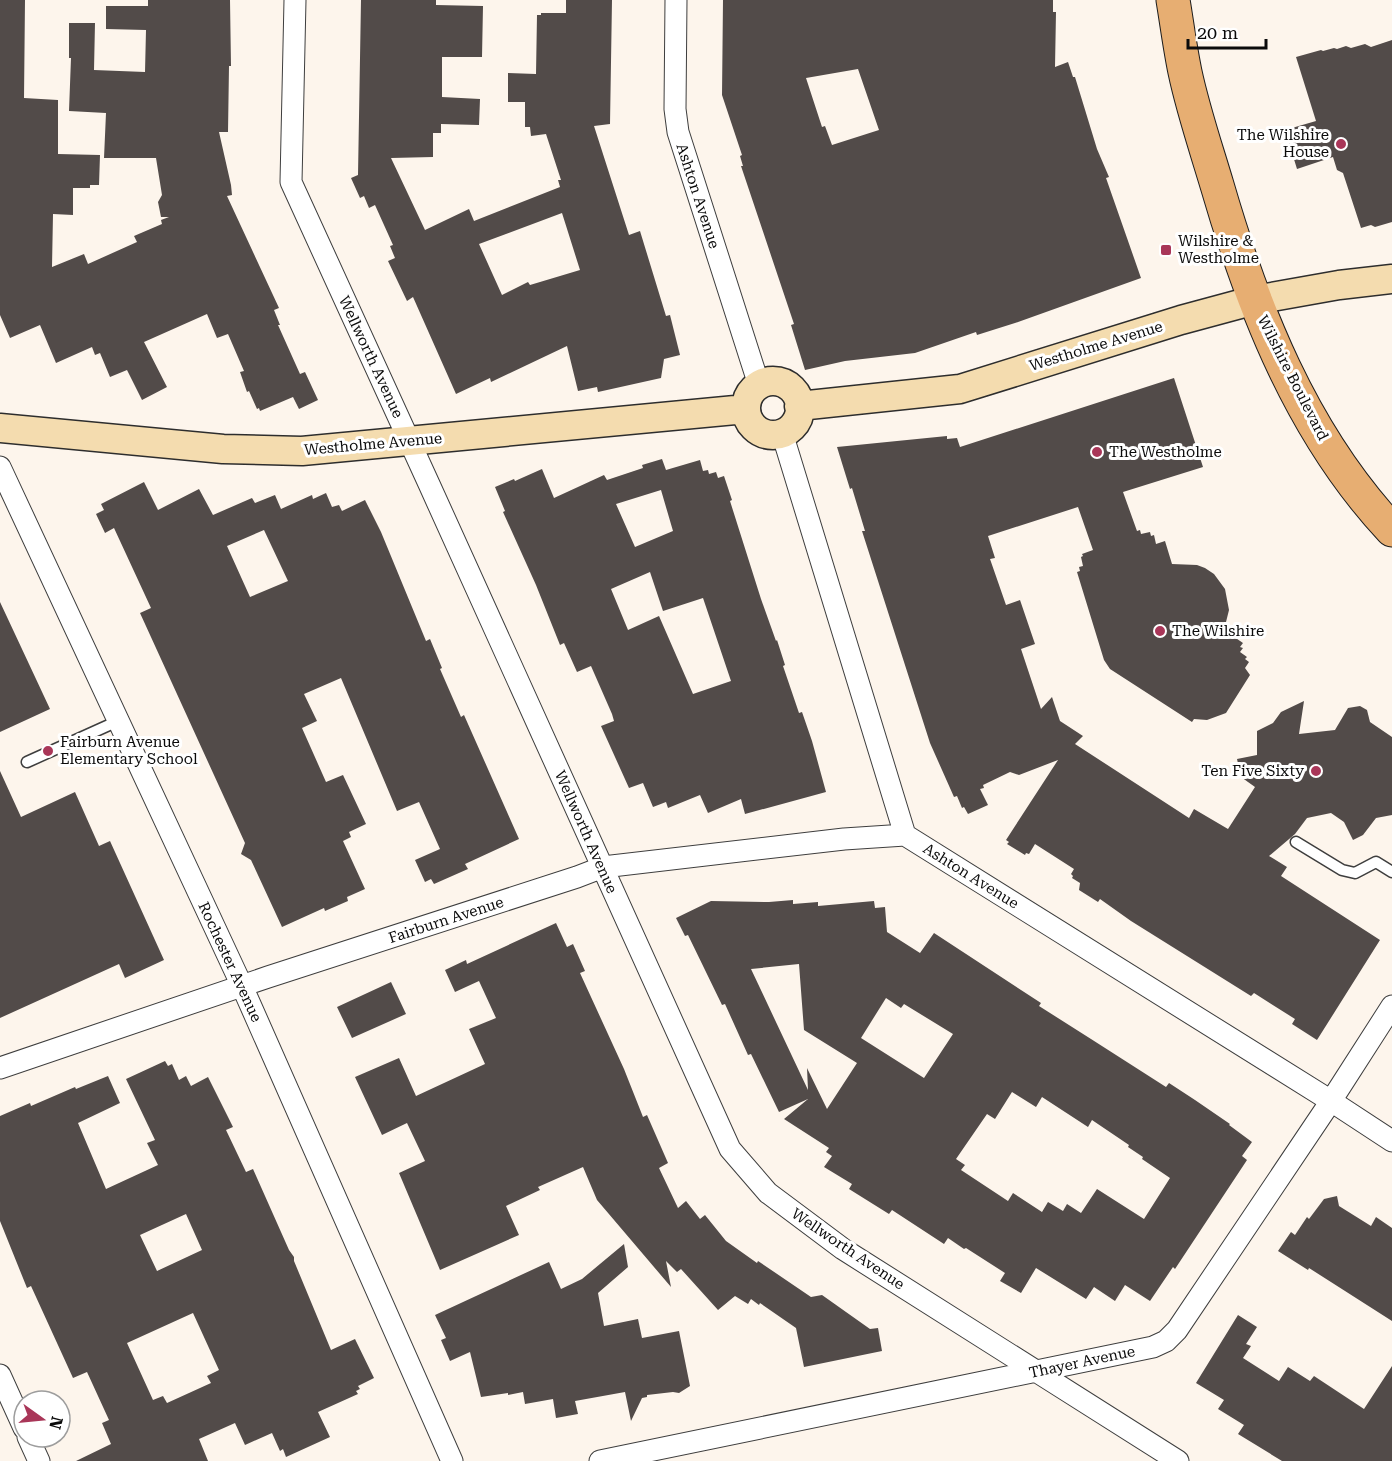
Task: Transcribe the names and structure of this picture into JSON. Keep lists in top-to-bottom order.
{
  "streets": {
    "main road": ["Wilshire Boulevard"],
    "street": [
      "Ashton Avenue",
      "Westholme Avenue",
      "Wellworth Avenue",
      "Fairburn Avenue",
      "Rochester Avenue",
      "Thayer Avenue"
    ]
  },
  "crossings": [
    ["Ashton Avenue", "Westholme Avenue"],
    ["Ashton Avenue", "Fairburn Avenue"],
    ["Ashton Avenue", "Thayer Avenue"],
    ["Westholme Avenue", "Wellworth Avenue"],
    ["Westholme Avenue", "Wilshire Boulevard"],
    ["Wellworth Avenue", "Fairburn Avenue"],
    ["Wellworth Avenue", "Thayer Avenue"],
    ["Fairburn Avenue", "Rochester Avenue"]
  ],
  "places": {
    "other": [
      "The Wilshire House",
      "The Westholme",
      "The Wilshire",
      "Fairburn Avenue Elementary School",
      "Ten Five Sixty"
    ],
    "transit": ["Wilshire & Westholme"]
  },
  "scale_bar": "20 m",
  "north": "right"
}
